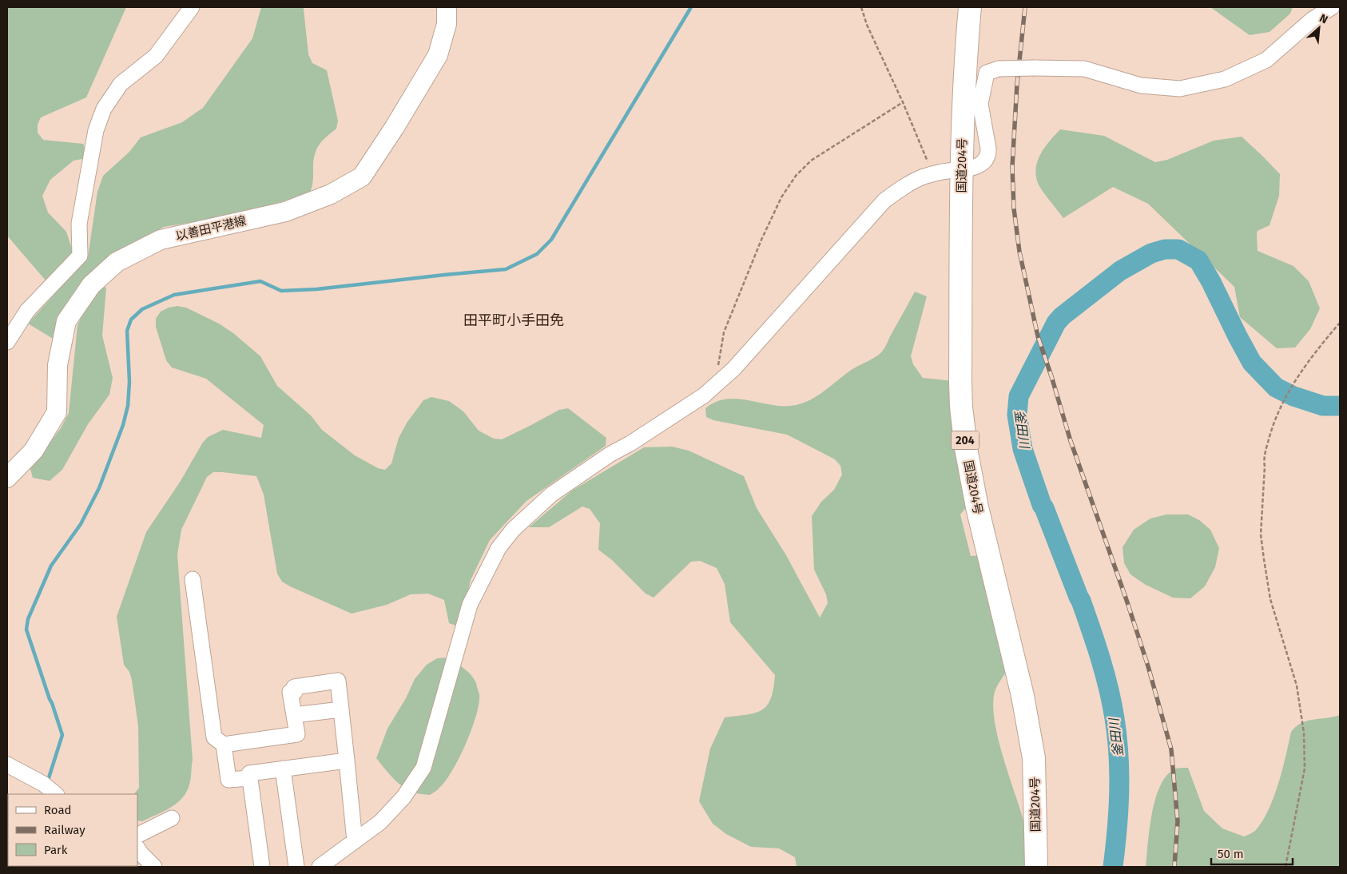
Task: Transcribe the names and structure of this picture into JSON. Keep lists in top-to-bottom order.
{
  "streets": {
    "highway": ["国道204号", "204"],
    "main road": ["以善田平港線"]
  },
  "districts": ["田平町小手田免"],
  "water": ["釜田川"],
  "legend": ["Road", "Railway", "Park"],
  "scale_bar": "50 m",
  "north": "top right"
}
